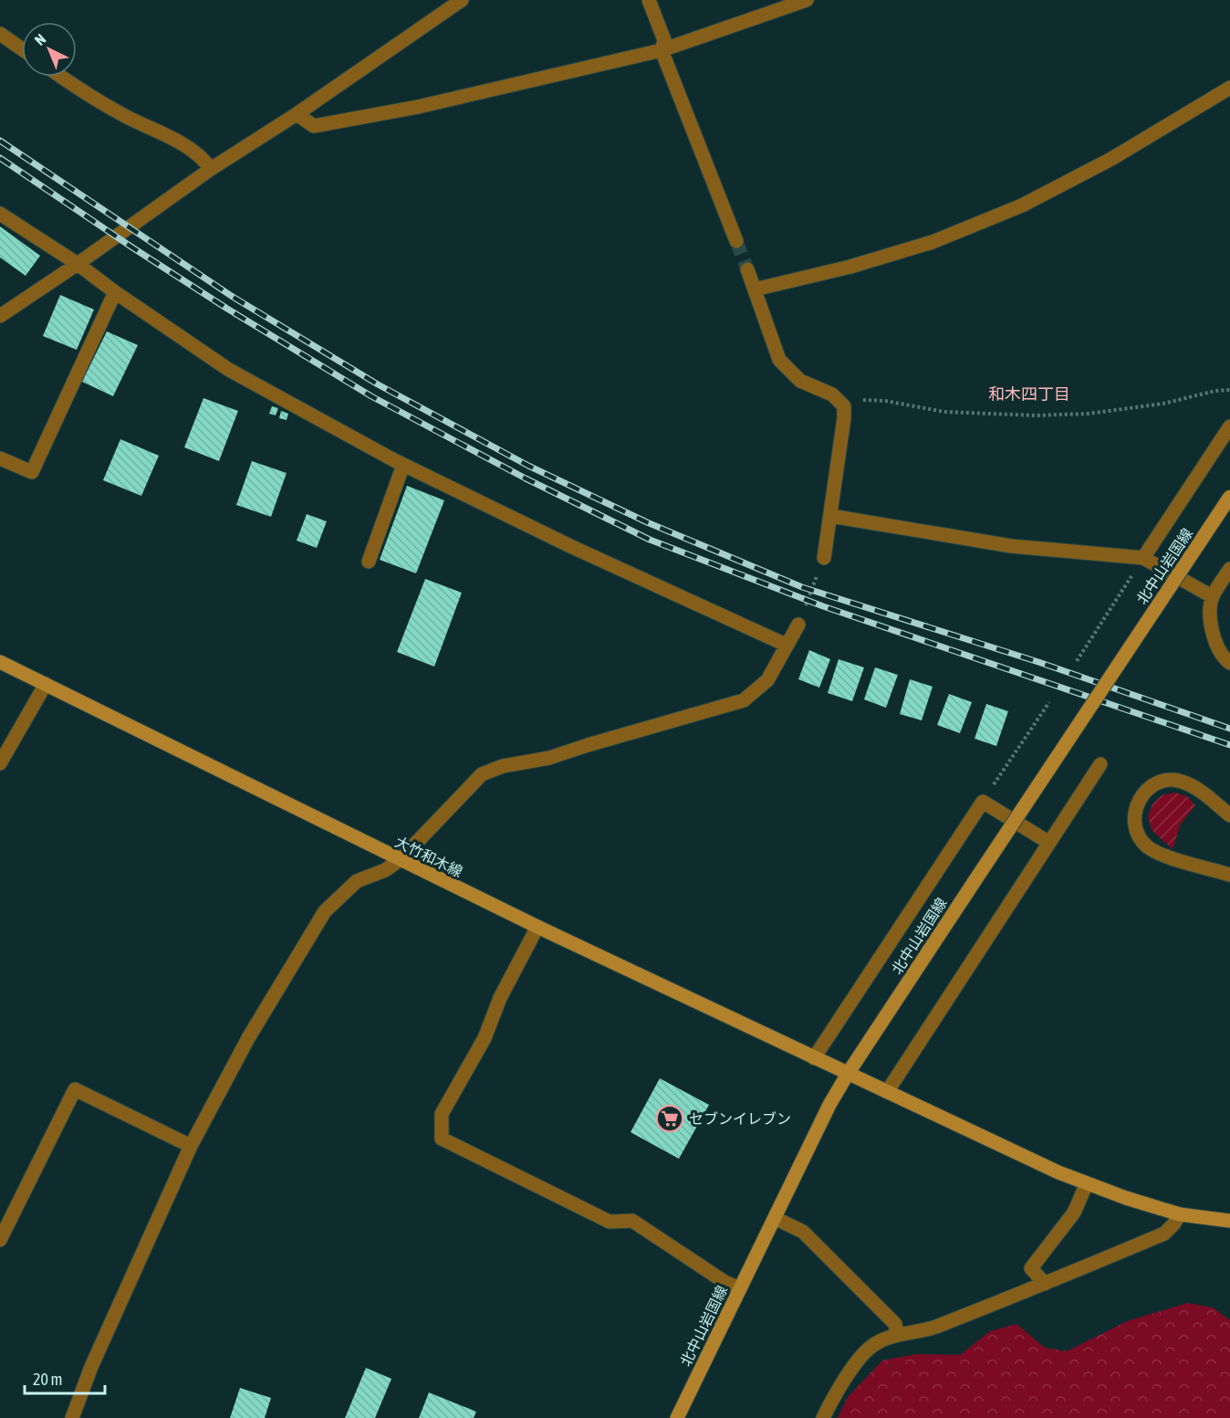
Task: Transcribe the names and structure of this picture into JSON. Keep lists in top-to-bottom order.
{
  "streets": {
    "main road": ["北中山岩国線", "大竹和木線"]
  },
  "crossings": [
    ["北中山岩国線", "大竹和木線"]
  ],
  "districts": ["和木四丁目"],
  "places": {
    "supermarket": ["セブンイレブン"]
  },
  "scale_bar": "20 m",
  "north": "top left"
}
